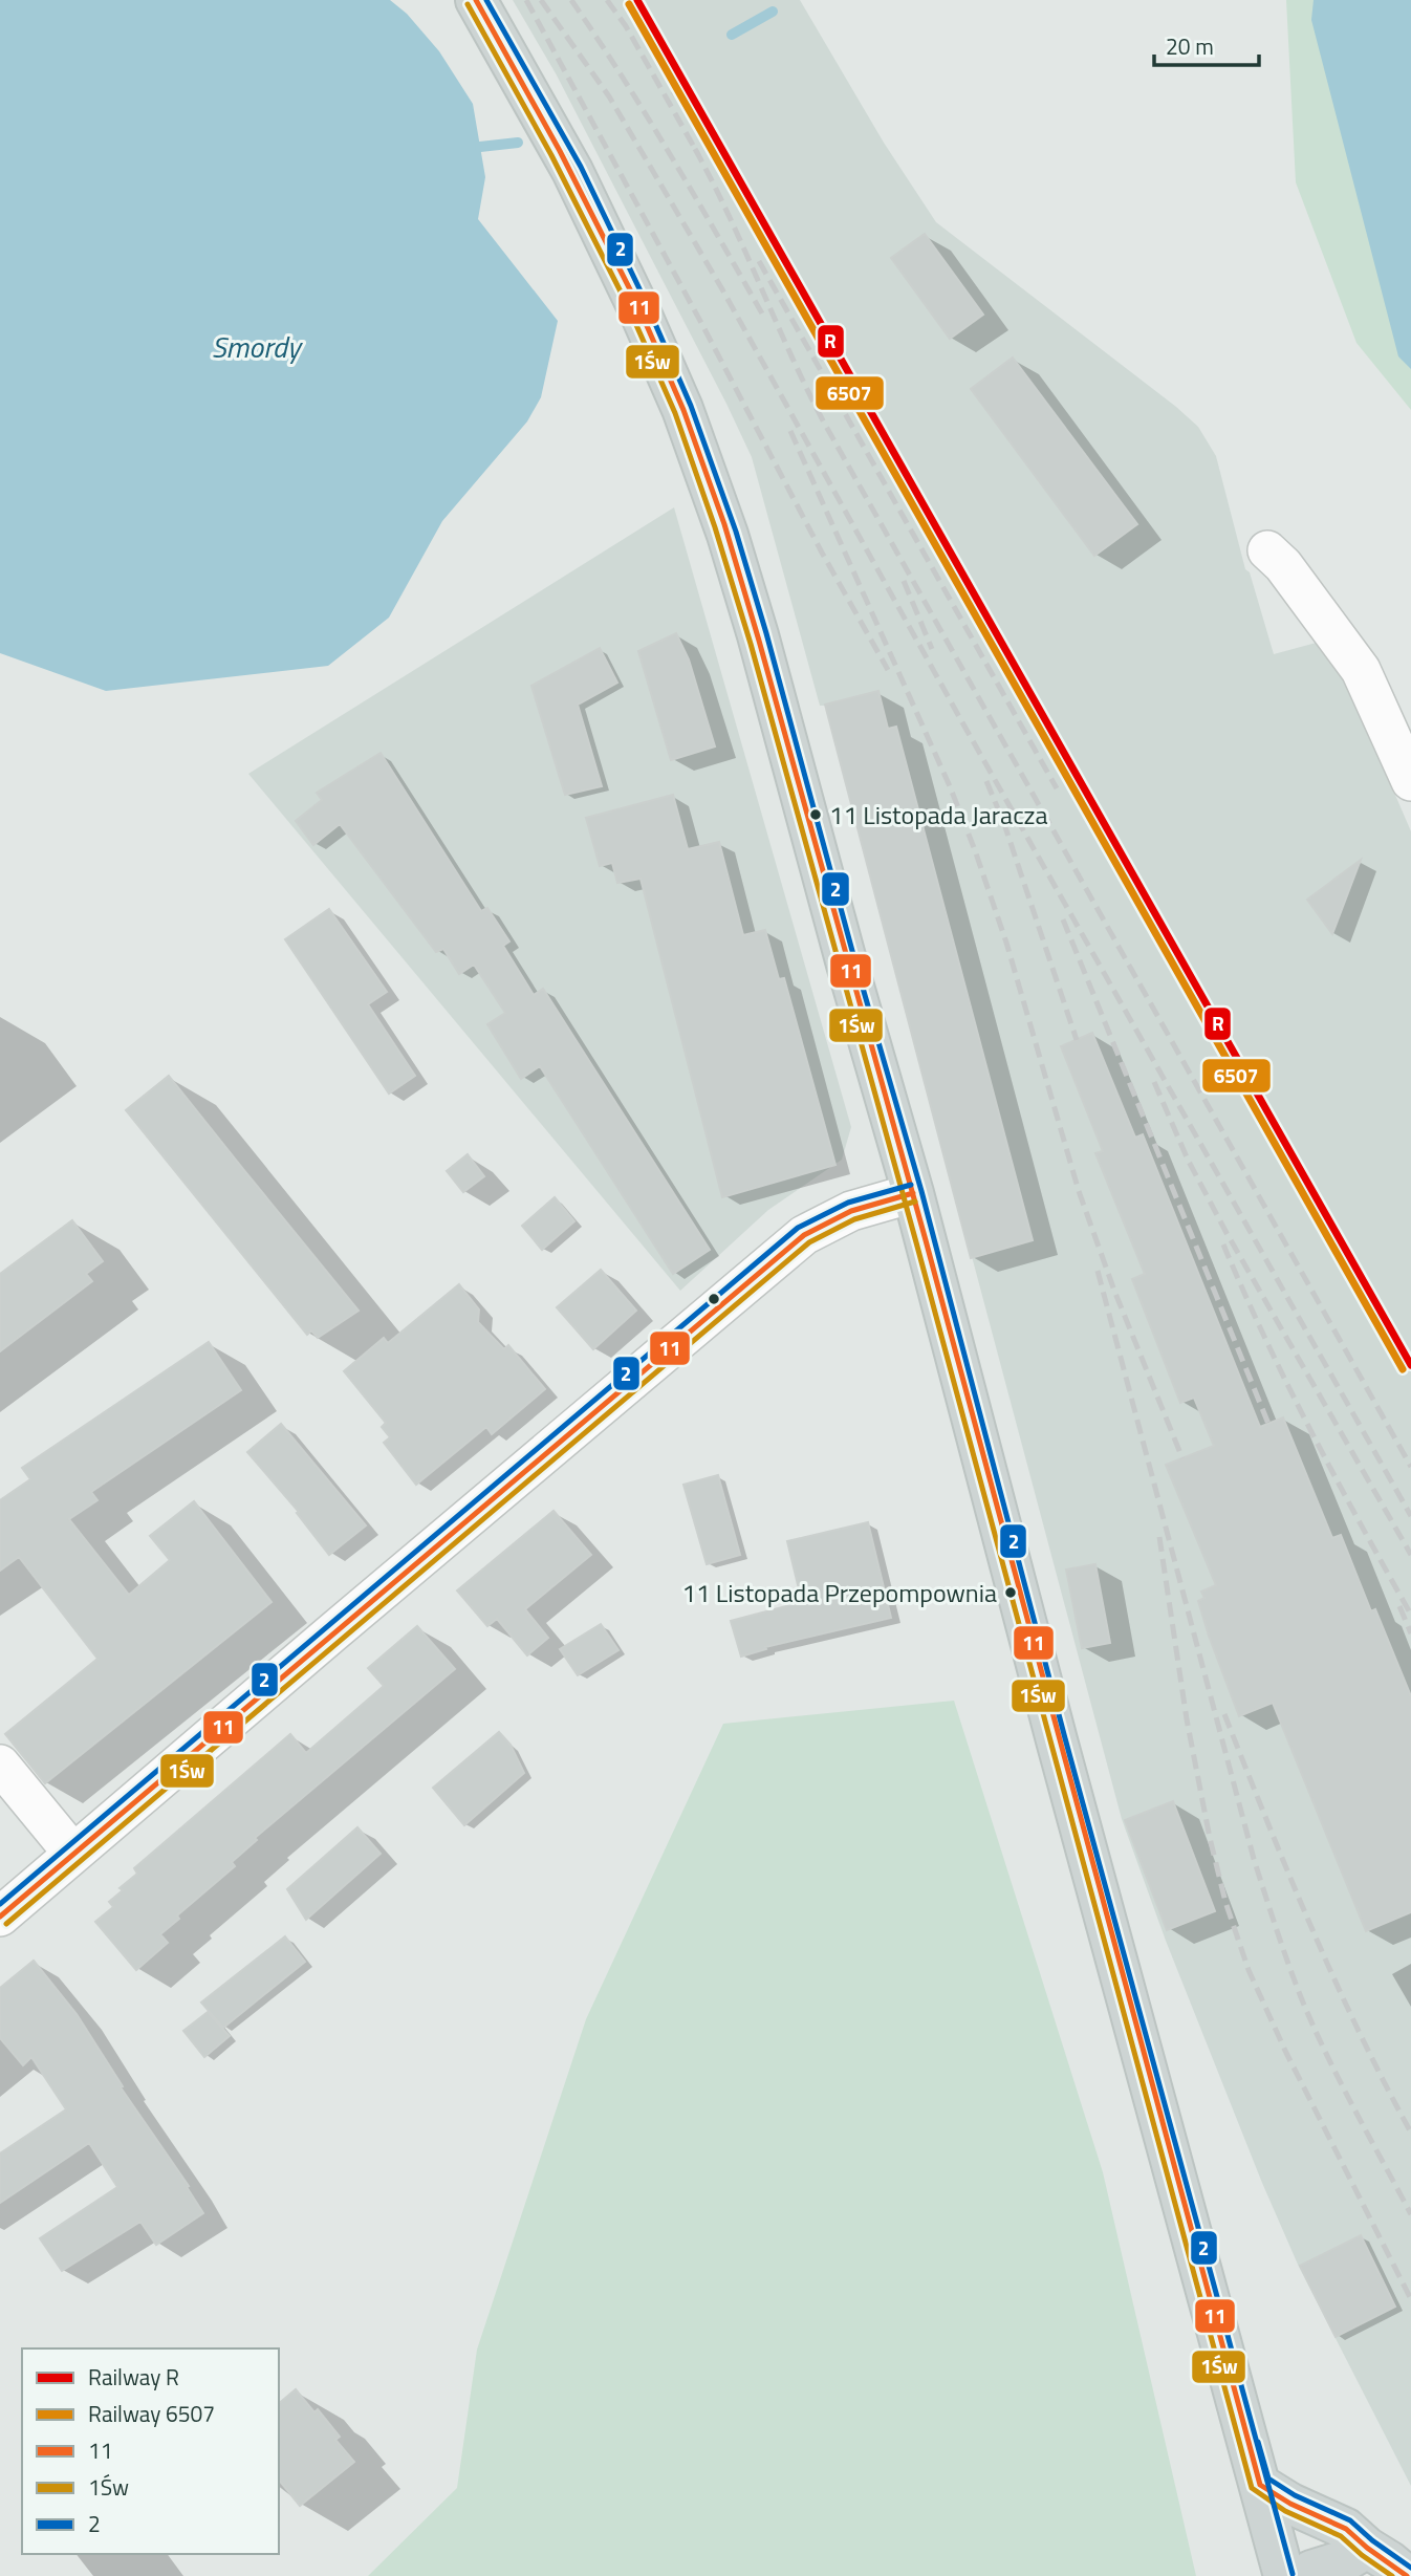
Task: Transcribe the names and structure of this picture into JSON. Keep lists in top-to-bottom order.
{
  "water": ["Smordy"],
  "places": ["11 Listopada Jaracza", "11 Listopada Przepompownia"],
  "lines": [
    "rail line R",
    "transit line 11",
    "transit line 2",
    "rail line 6507",
    "transit line 1Św"
  ],
  "legend": [
    "Railway R",
    "Railway 6507",
    "11",
    "1Św",
    "2"
  ],
  "scale_bar": "20 m"
}
